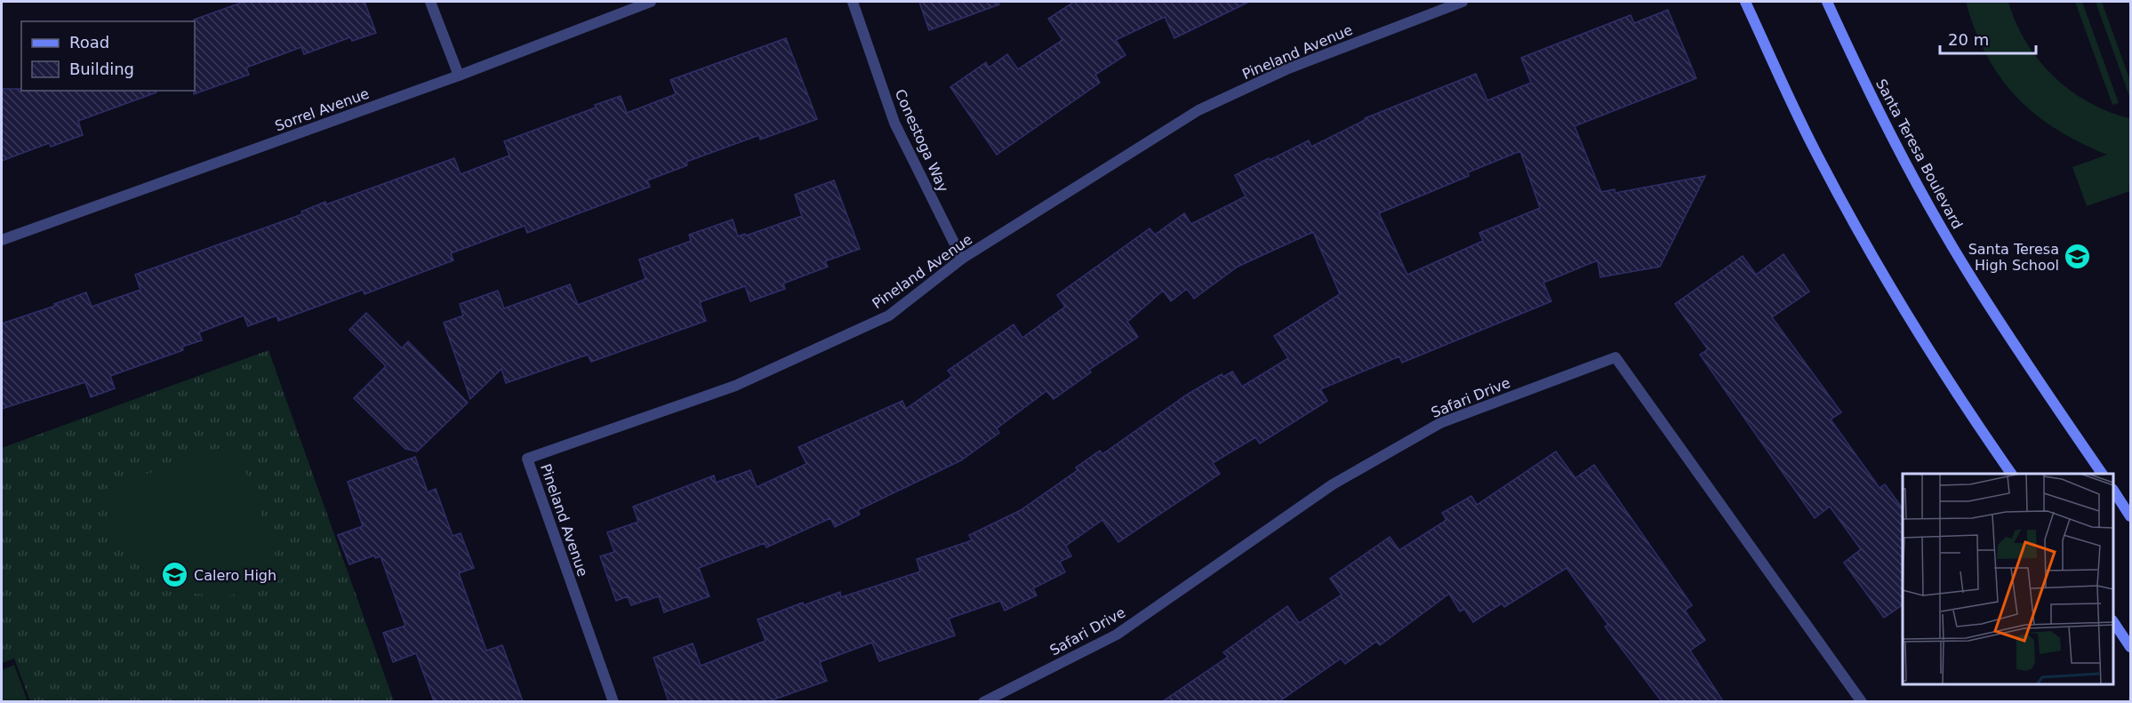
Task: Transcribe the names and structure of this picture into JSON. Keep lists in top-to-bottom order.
{
  "streets": {
    "main road": ["Santa Teresa Boulevard"],
    "street": [
      "Pineland Avenue",
      "Sorrel Avenue",
      "Conestoga Way",
      "Safari Drive"
    ]
  },
  "crossings": [
    ["Pineland Avenue", "Conestoga Way"]
  ],
  "places": {
    "school or university": ["Santa Teresa High School", "Calero High"]
  },
  "legend": ["Road", "Building"],
  "scale_bar": "20 m"
}
